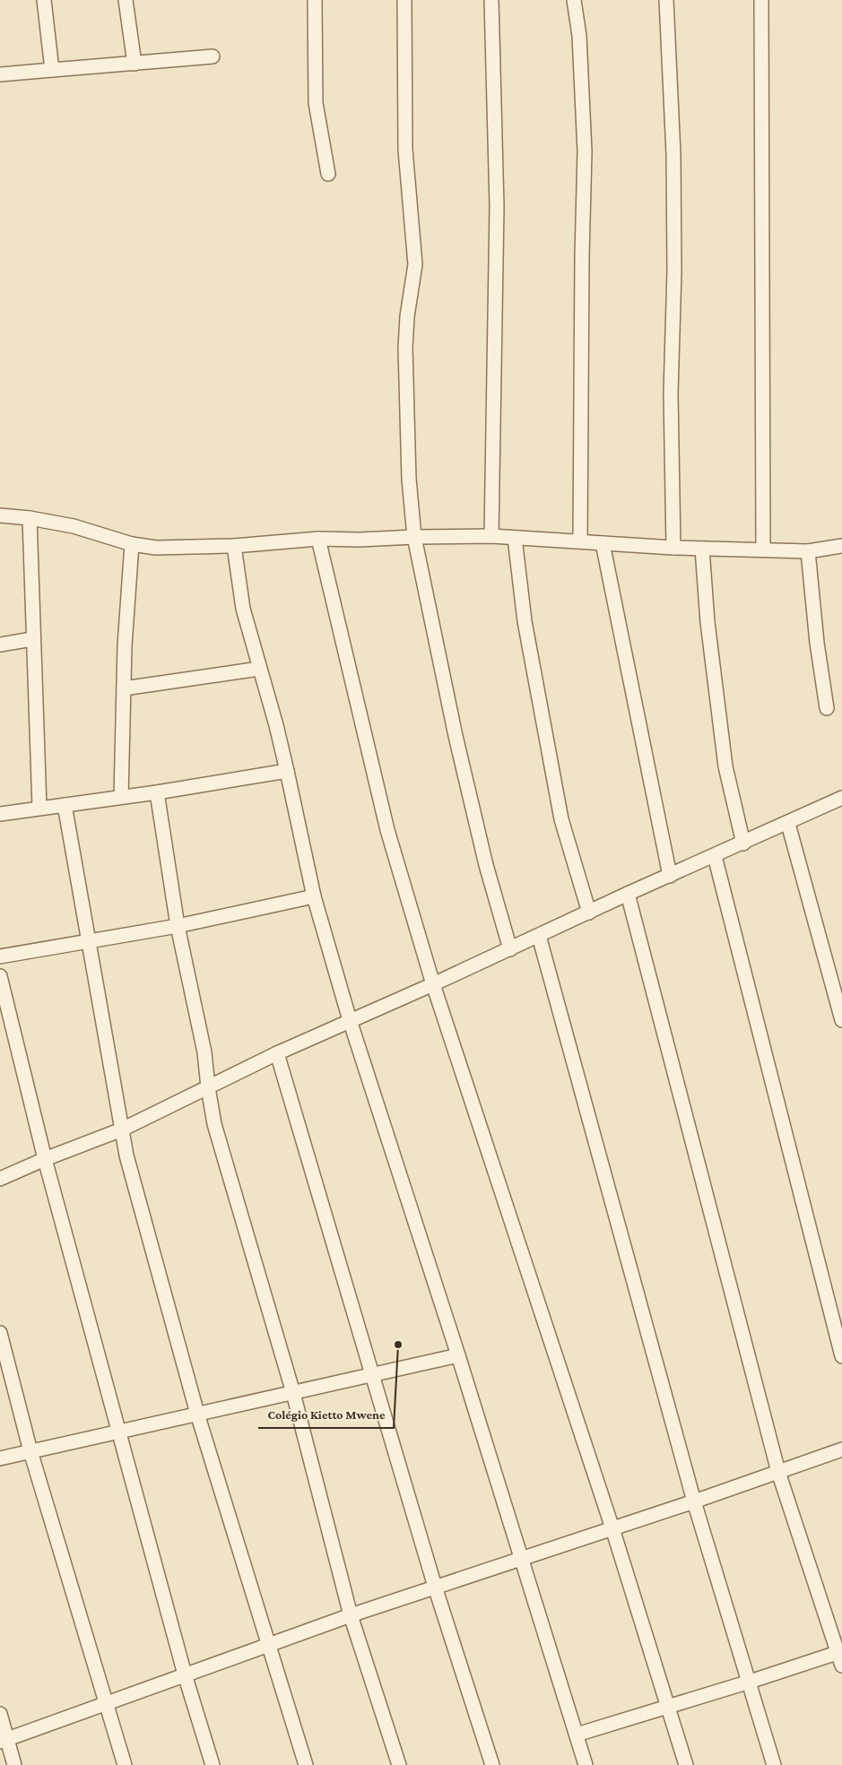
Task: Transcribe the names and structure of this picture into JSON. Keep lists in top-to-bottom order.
{
  "places": ["Colégio Kietto Mwene"]
}
